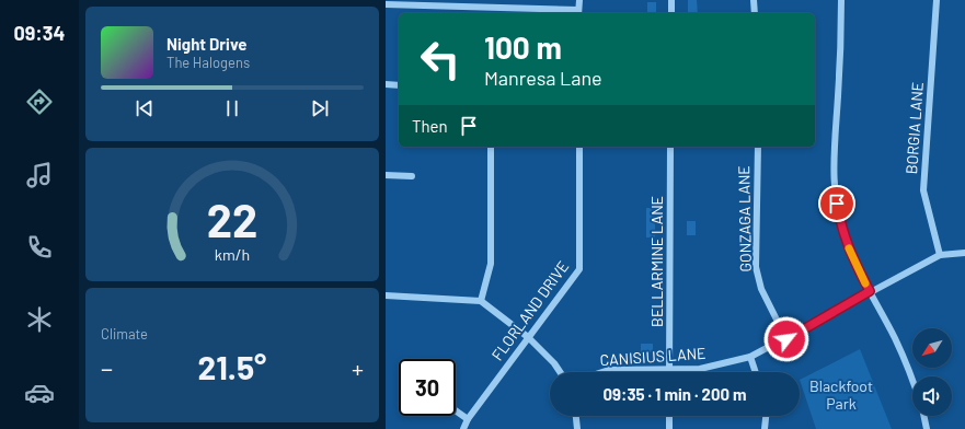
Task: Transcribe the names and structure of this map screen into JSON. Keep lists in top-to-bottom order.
{
  "streets": {
    "street": [
      "BORGIA LANE",
      "GONZAGA LANE",
      "BELLARMINE LANE",
      "FLORLAND DRIVE",
      "CANISIUS LANE"
    ]
  },
  "crossings": [
    ["BORGIA LANE", "CANISIUS LANE"],
    ["GONZAGA LANE", "CANISIUS LANE"],
    ["BELLARMINE LANE", "CANISIUS LANE"]
  ],
  "parks": ["Blackfoot Park"],
  "north": "bottom left",
  "page": {
    "tabs": "09:34",
    "turn": ["100 m", "Manresa Lane"],
    "song": ["Night Drive", "The Halogens"],
    "then": "Then",
    "tile": "Climate",
    "heat": ["−", "21.5°", "+"],
    "limit": "30",
    "trip": "09:35 · 1 min · 200 m",
    "gauge": ["22", "km/h"]
  }
}
